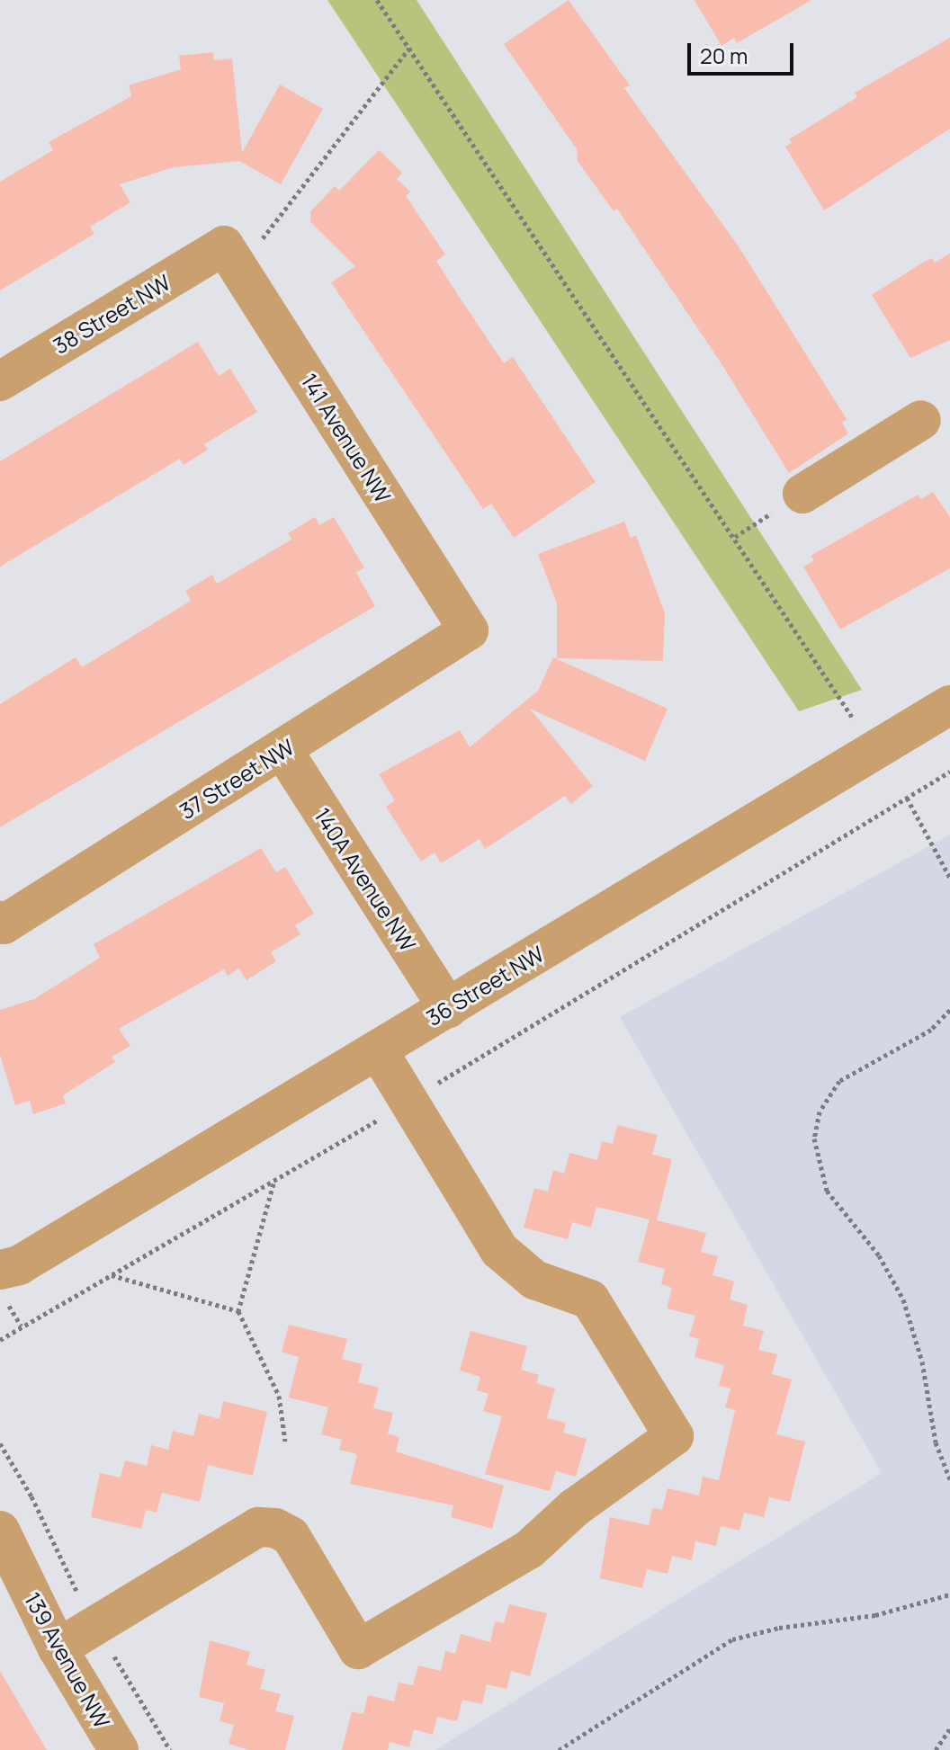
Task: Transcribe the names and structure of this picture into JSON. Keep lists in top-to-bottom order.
{
  "streets": {
    "street": [
      "38 Street NW",
      "141 Avenue NW",
      "37 Street NW",
      "140A Avenue NW",
      "36 Street NW",
      "139 Avenue NW"
    ]
  },
  "crossings": [
    ["38 Street NW", "141 Avenue NW"],
    ["141 Avenue NW", "37 Street NW"],
    ["37 Street NW", "140A Avenue NW"],
    ["140A Avenue NW", "36 Street NW"]
  ],
  "scale_bar": "20 m"
}
